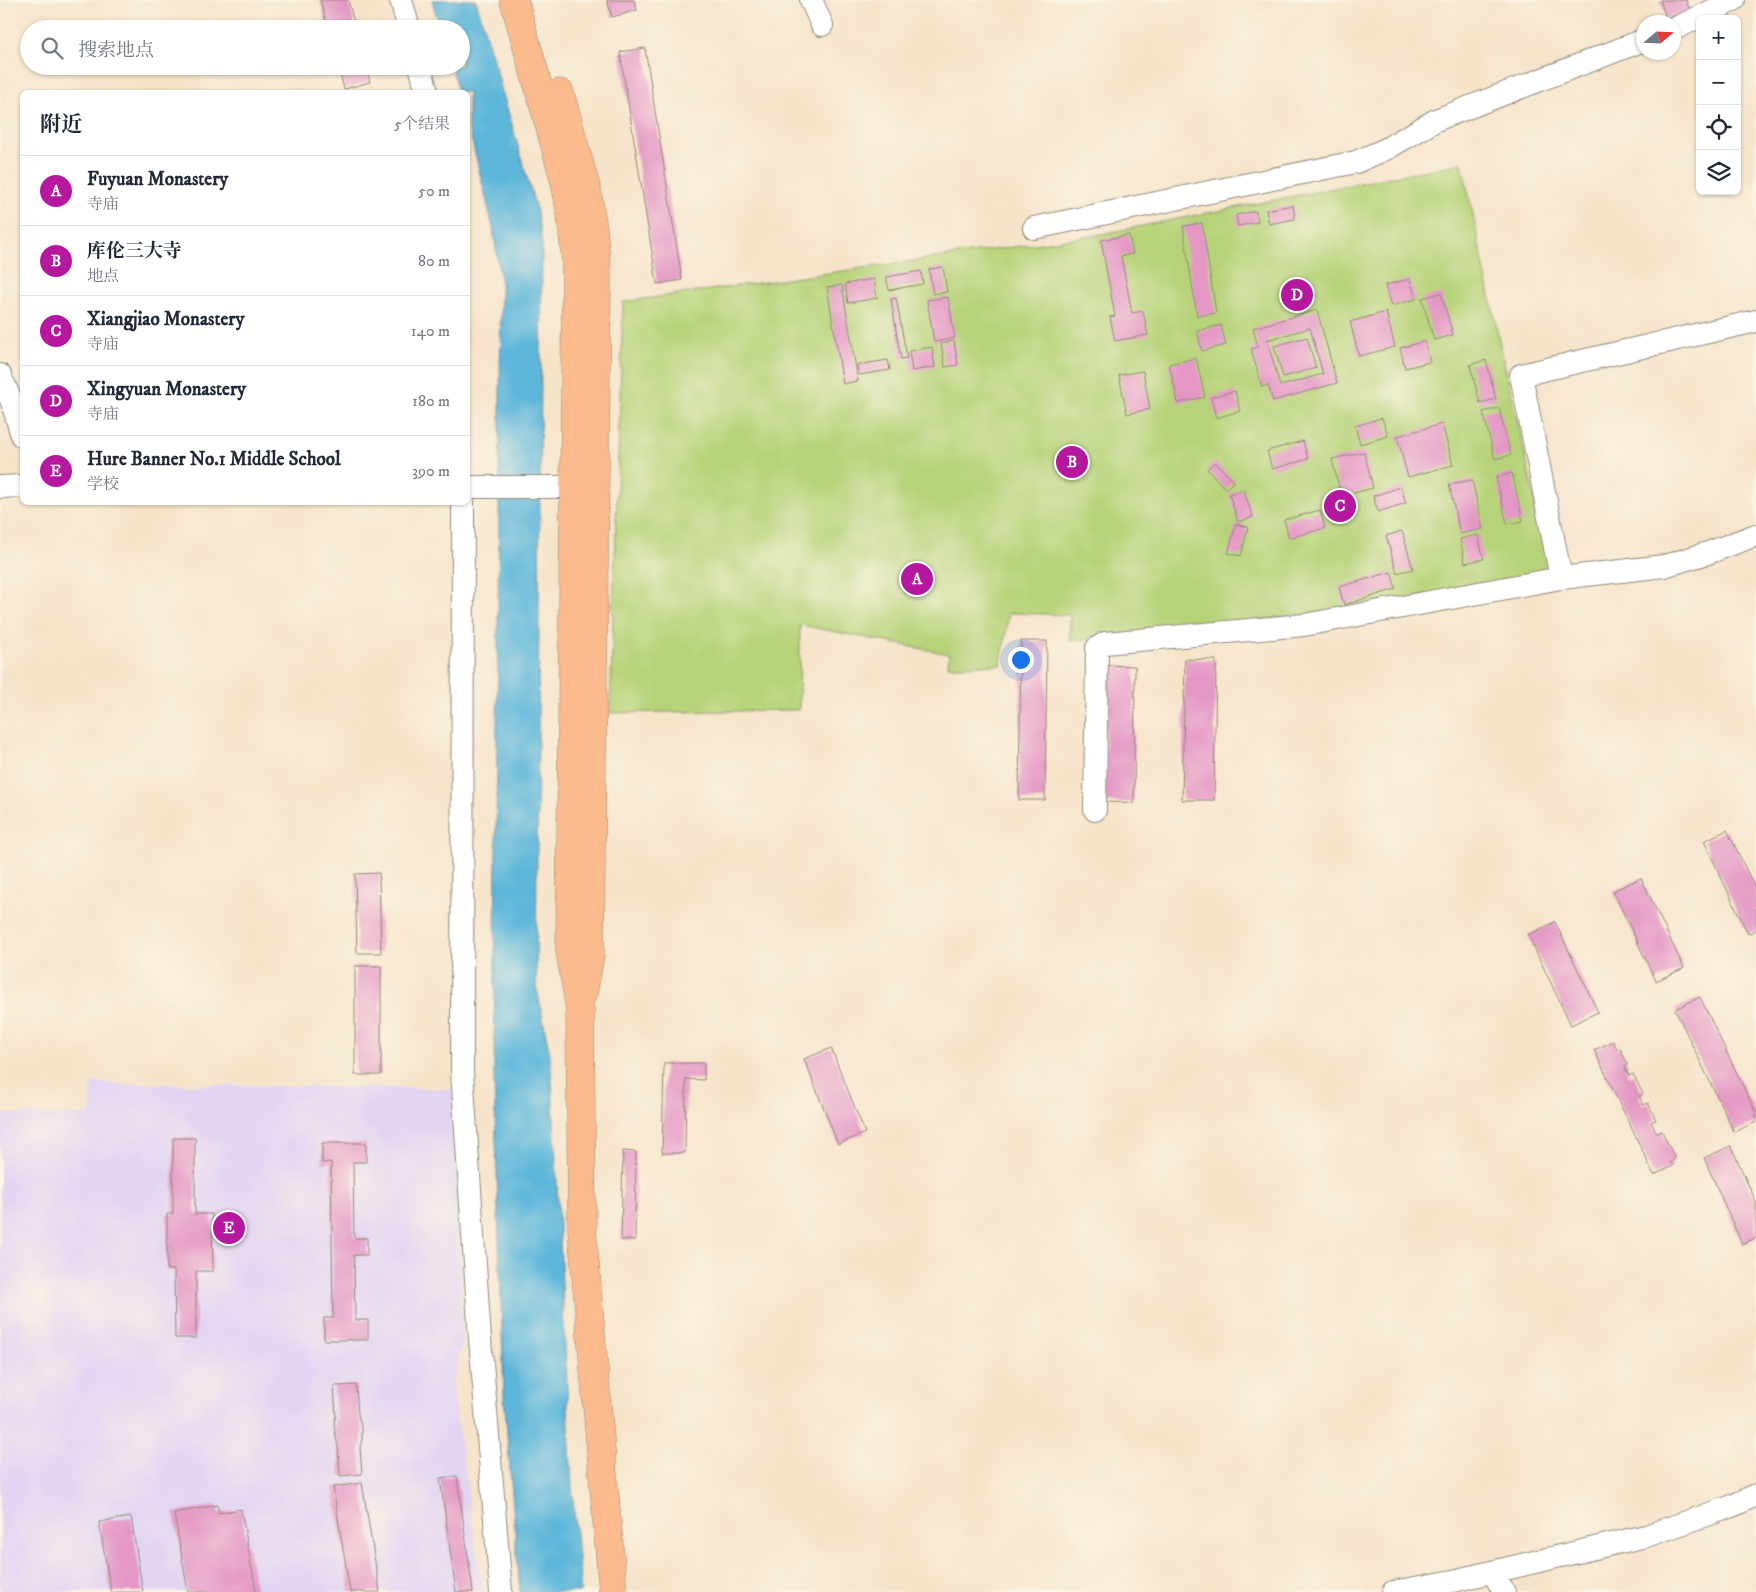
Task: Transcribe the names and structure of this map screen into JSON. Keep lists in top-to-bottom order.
{
  "north": "right",
  "page": {
    "map_buttons": ["+", "−"],
    "search": "搜索地点",
    "heading": ["附近", "5个结果"],
    "list": [
      {
        "mark": "A",
        "name": "Fuyuan Monastery",
        "note": "寺庙",
        "value": "50 m"
      },
      {
        "mark": "B",
        "name": "库伦三大寺",
        "note": "地点",
        "value": "80 m"
      },
      {
        "mark": "C",
        "name": "Xiangjiao Monastery",
        "note": "寺庙",
        "value": "140 m"
      },
      {
        "mark": "D",
        "name": "Xingyuan Monastery",
        "note": "寺庙",
        "value": "180 m"
      },
      {
        "mark": "E",
        "name": "Hure Banner No.1 Middle School",
        "note": "学校",
        "value": "390 m"
      }
    ],
    "pins": [
      "D",
      "B",
      "C",
      "A",
      "E"
    ]
  }
}
